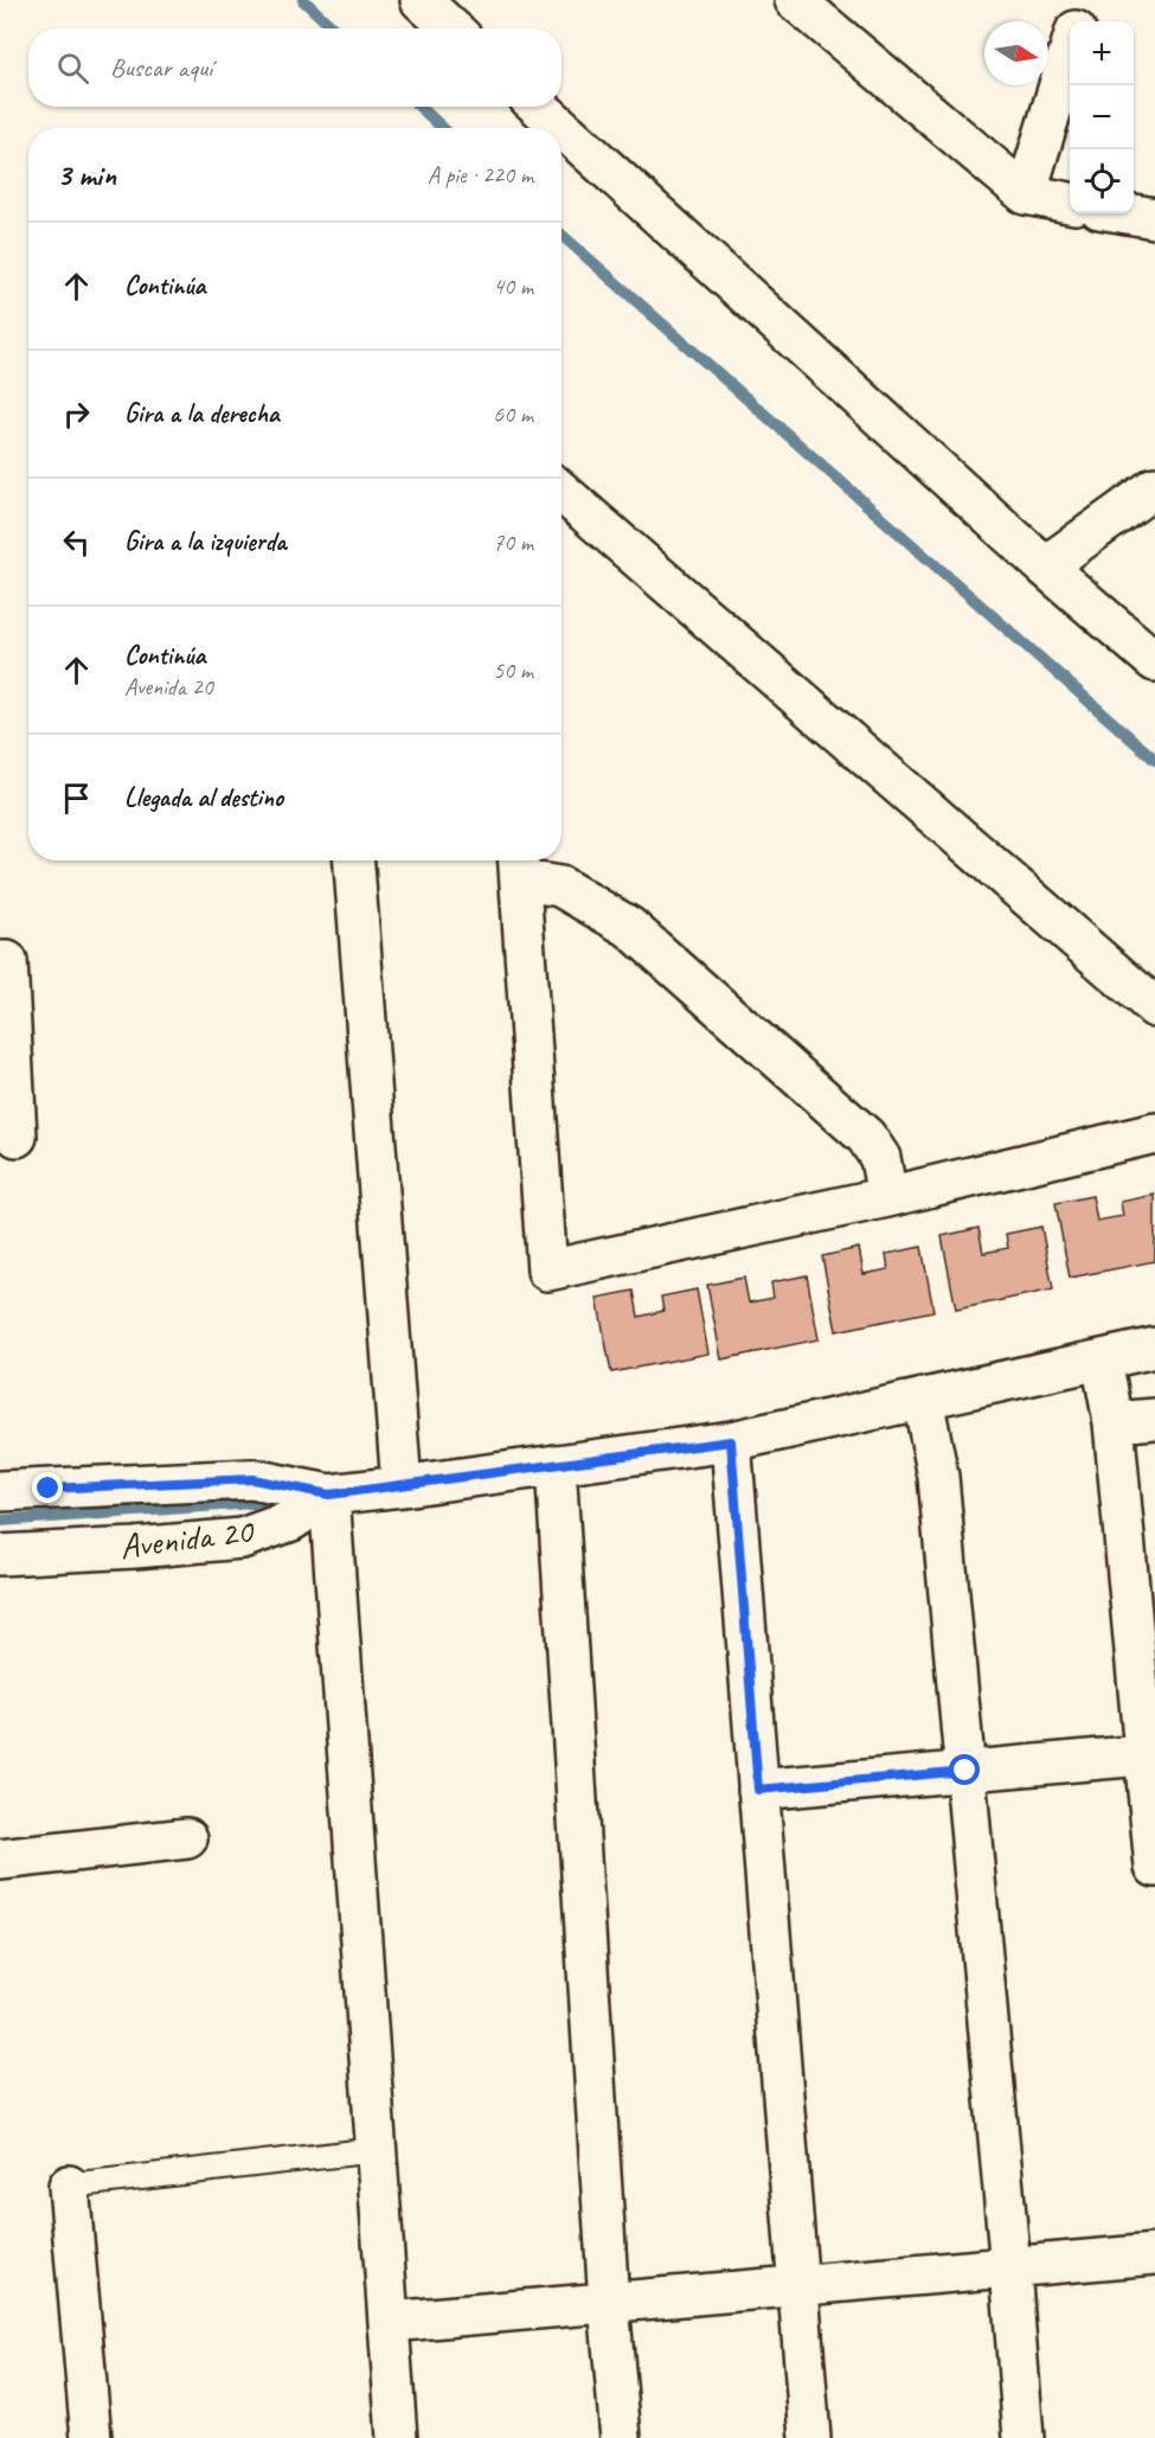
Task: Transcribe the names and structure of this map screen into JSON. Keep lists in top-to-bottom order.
{
  "streets": {
    "street": ["Avenida 20"]
  },
  "north": "right",
  "page": {
    "map_buttons": ["+", "−"],
    "search": "Buscar aquí",
    "heading": ["3 min", "A pie · 220 m"],
    "list": [
      ["Continúa", "40 m"],
      ["Gira a la derecha", "60 m"],
      ["Gira a la izquierda", "70 m"],
      ["Continúa", "Avenida 20", "50 m"],
      "Llegada al destino"
    ]
  }
}
